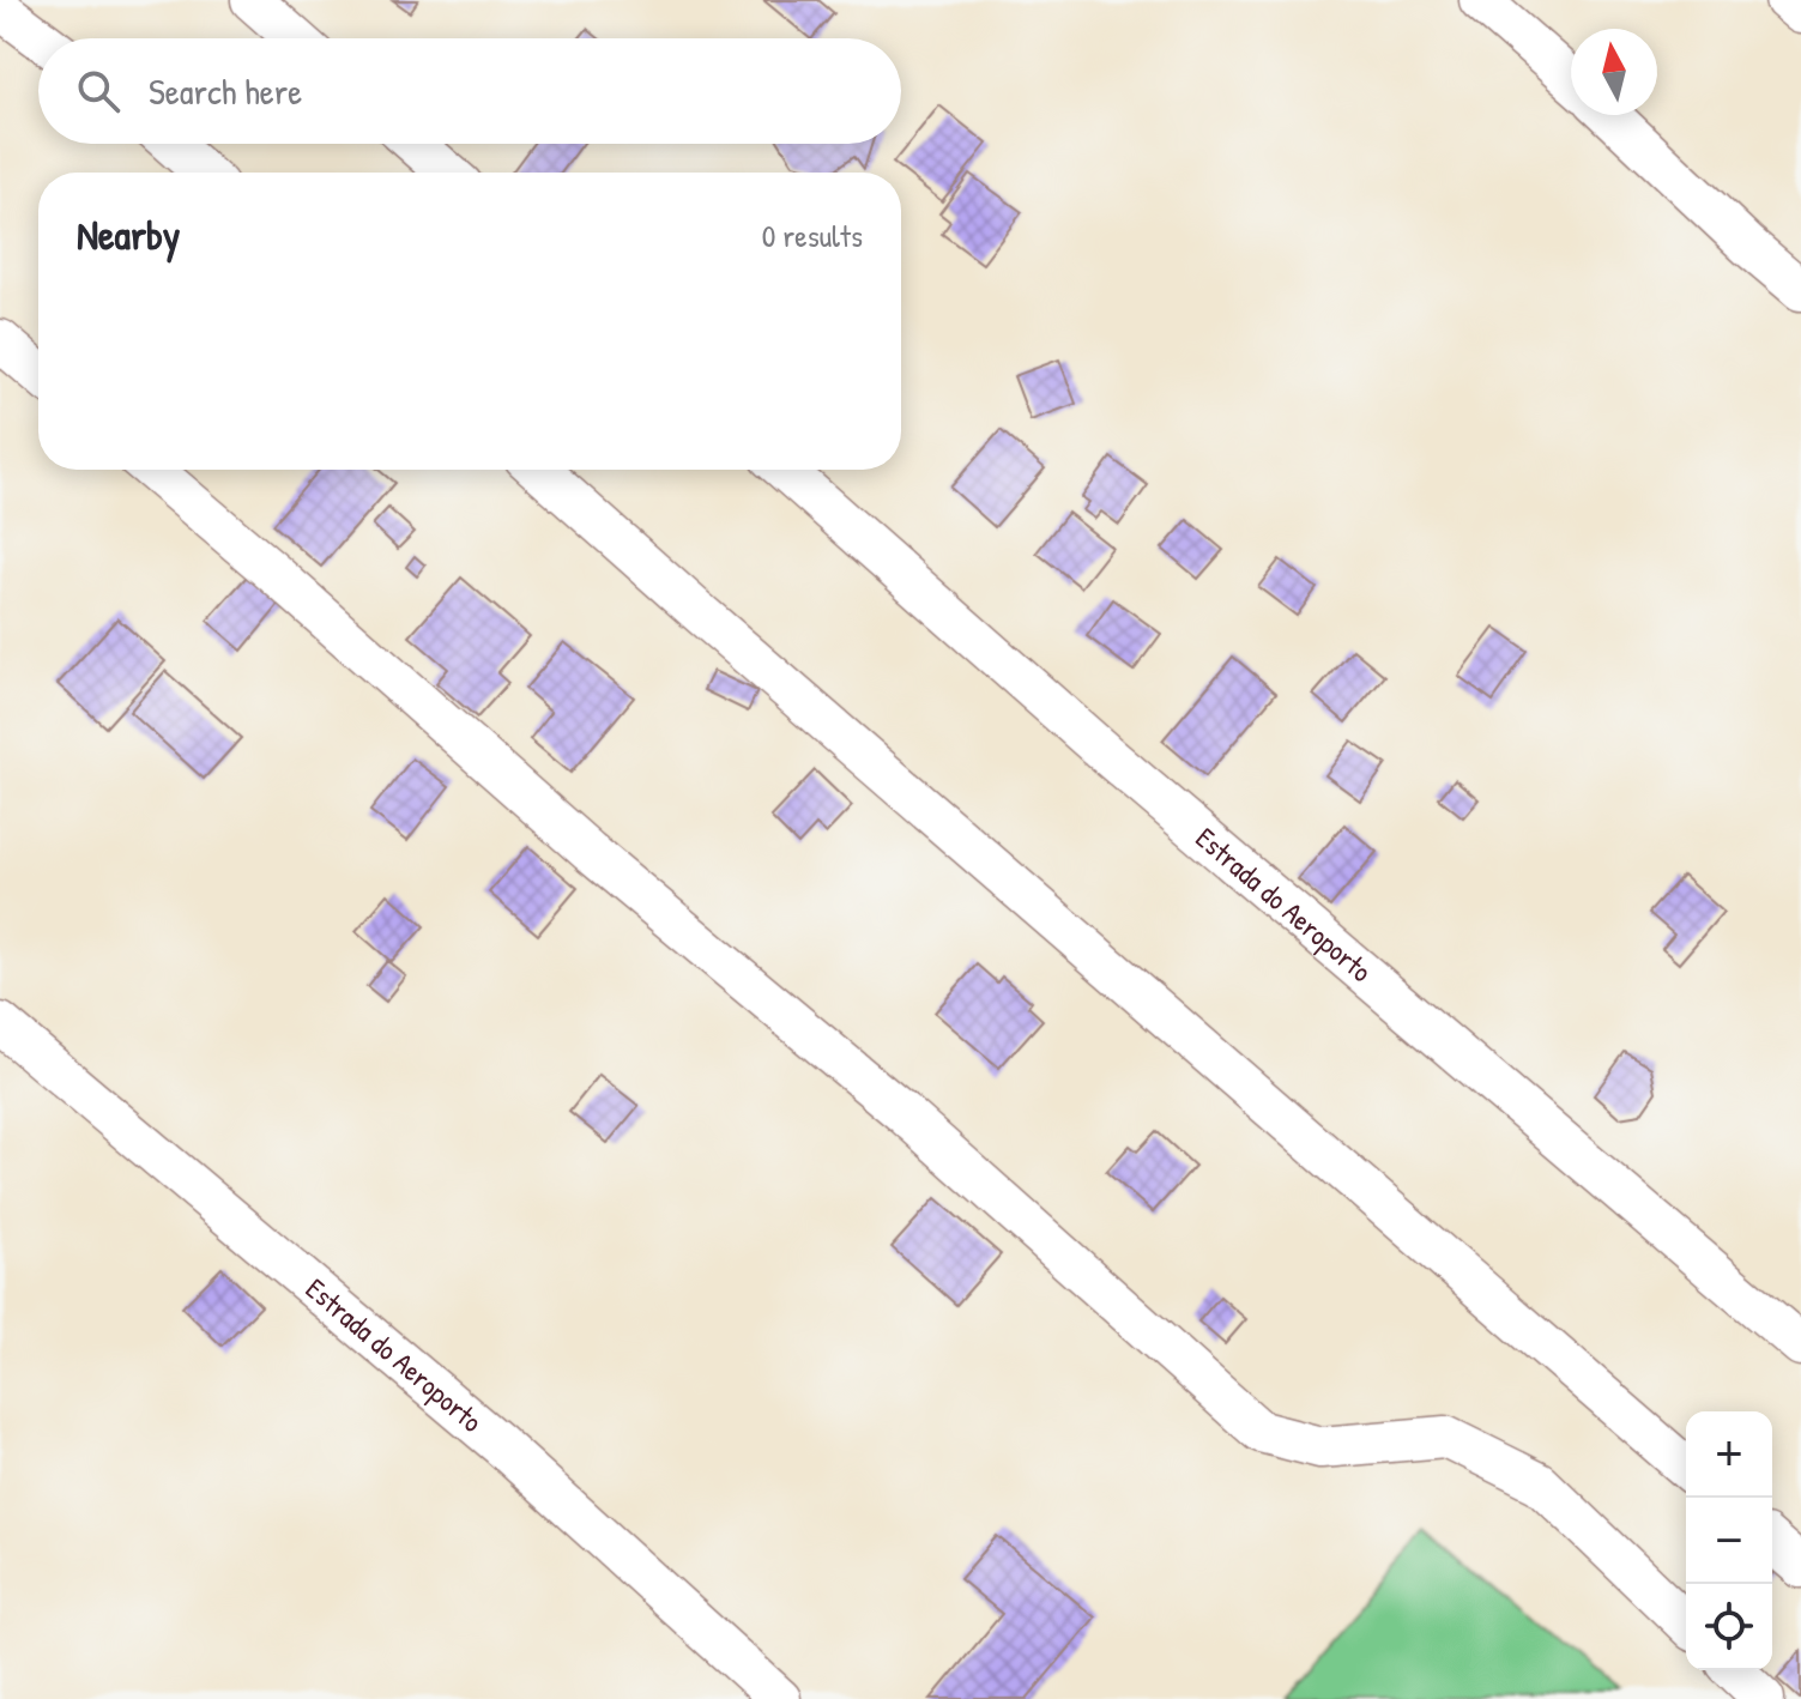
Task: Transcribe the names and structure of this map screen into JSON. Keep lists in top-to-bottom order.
{
  "streets": {
    "street": ["Estrada do Aeroporto"]
  },
  "north": "top",
  "page": {
    "search": "Search here",
    "heading": ["Nearby", "0 results"],
    "map_buttons": ["+", "−"]
  }
}
